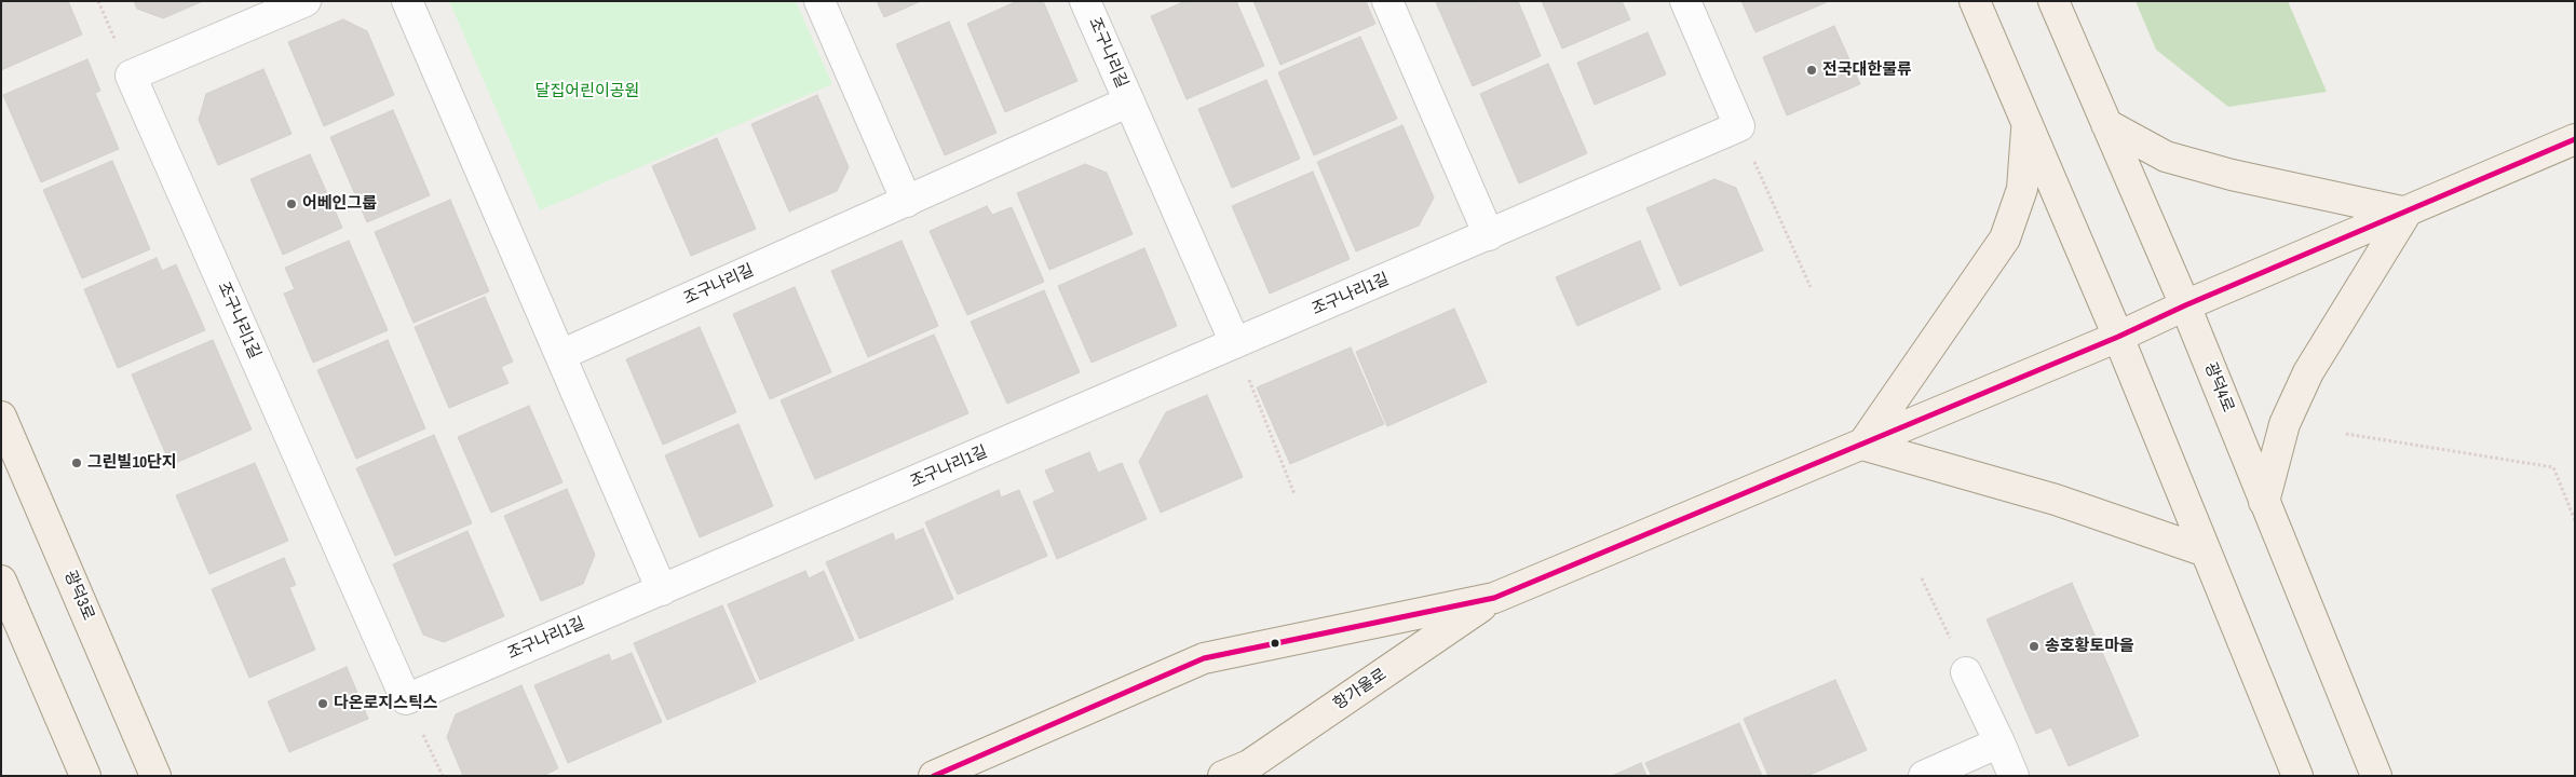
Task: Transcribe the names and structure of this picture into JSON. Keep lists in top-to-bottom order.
{
  "streets": {
    "main road": ["광덕4로", "광덕3로", "항가울로"],
    "street": ["조구나리길", "조구나리1길"]
  },
  "crossings": [
    ["광덕4로", "항가울로"]
  ],
  "parks": ["달집어린이공원"],
  "places": [
    "전국대한물류",
    "어베인그룹",
    "그린빌10단지",
    "송호황토마을",
    "다온로지스틱스"
  ]
}
